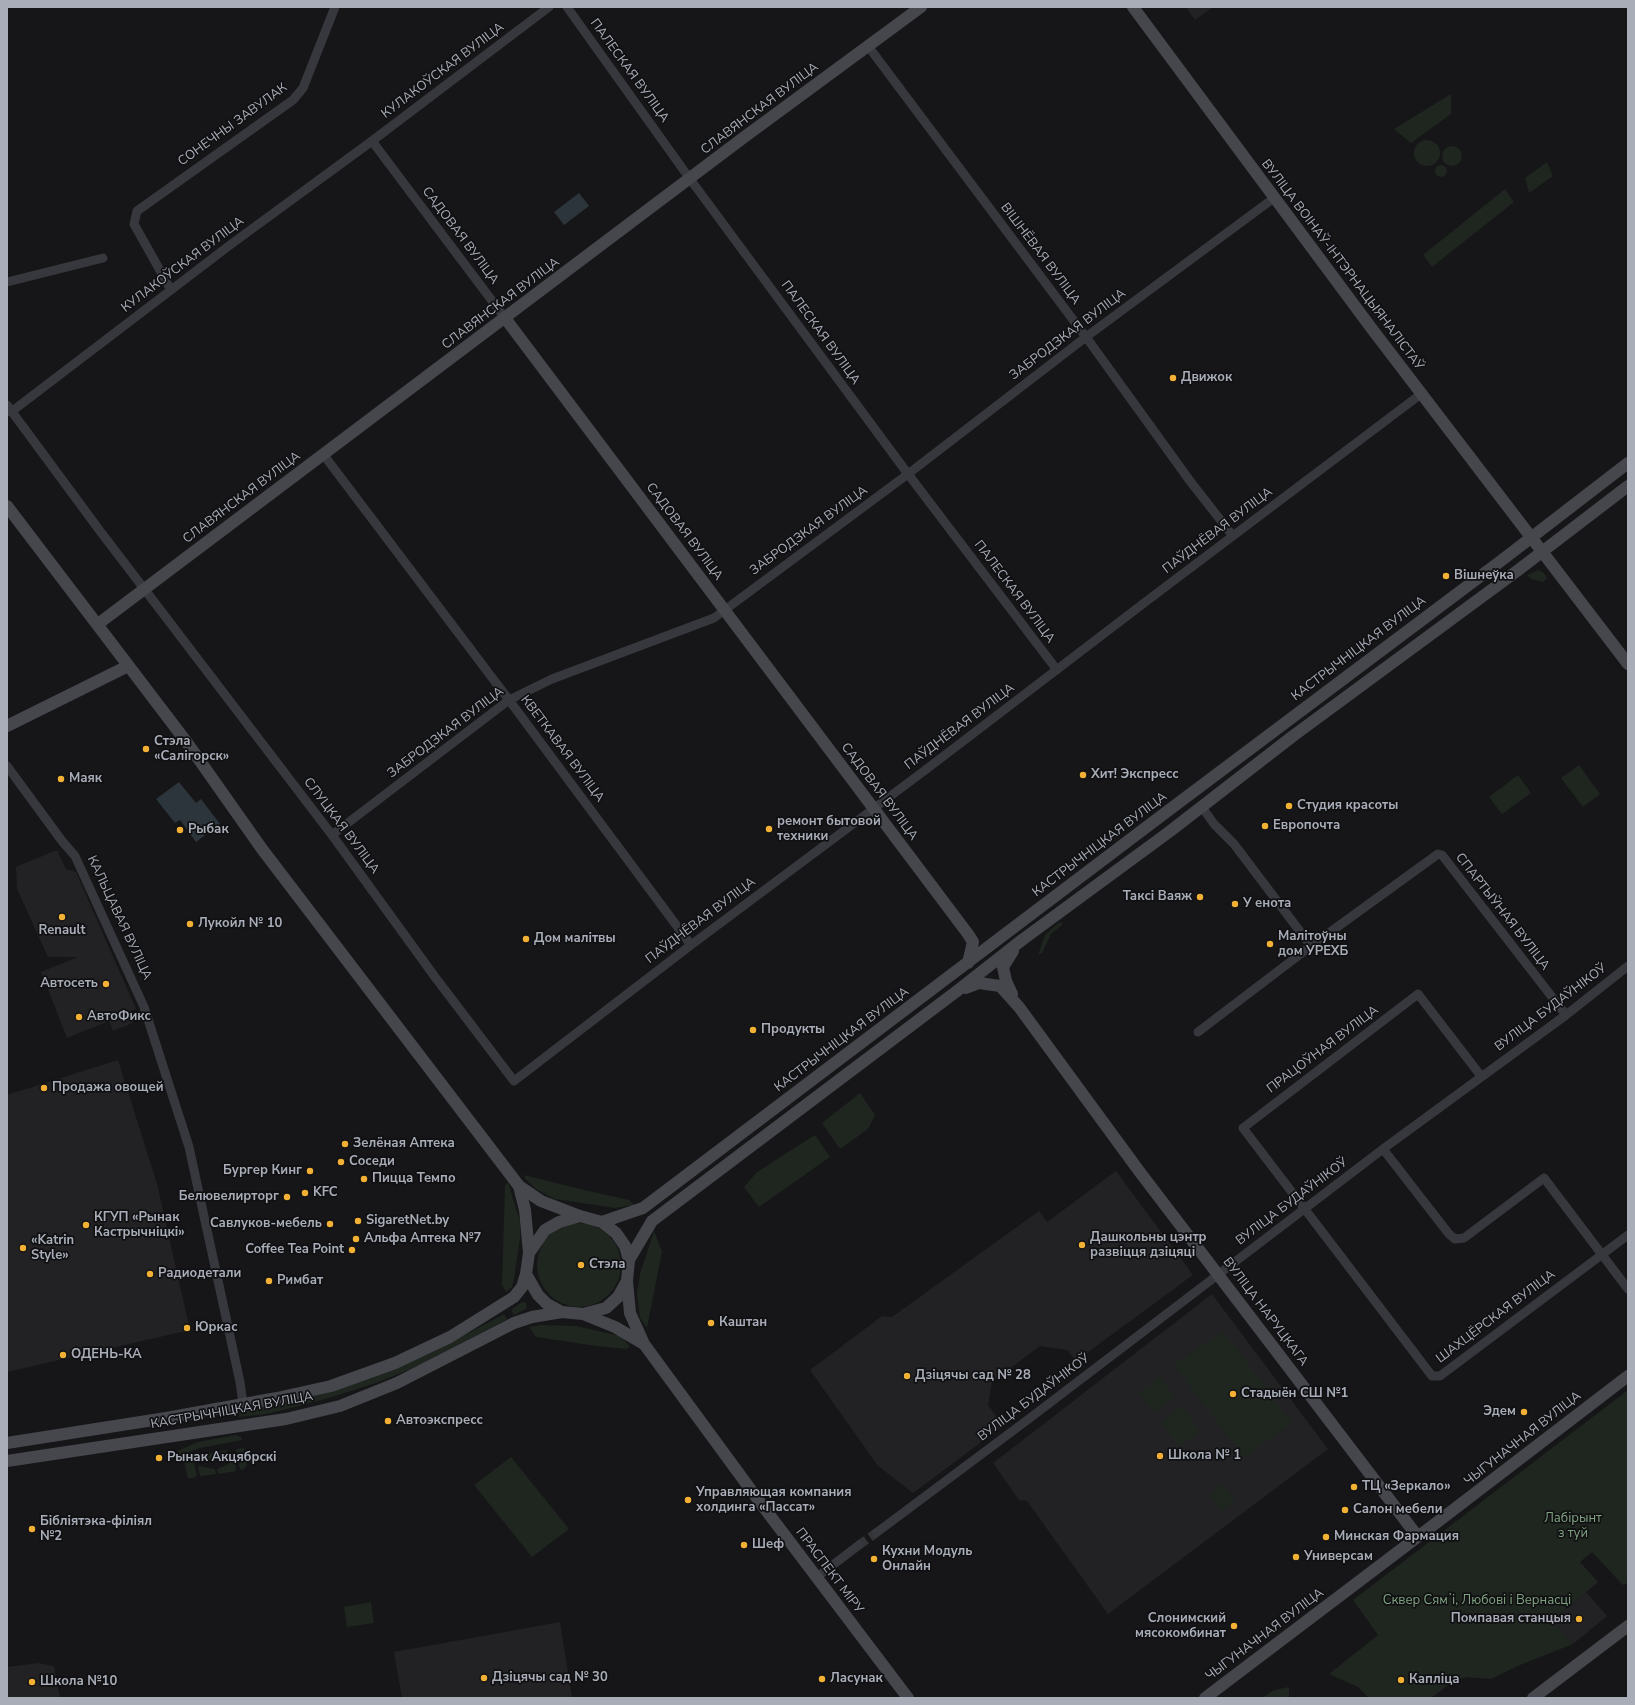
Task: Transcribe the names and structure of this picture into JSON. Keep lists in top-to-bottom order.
{
  "streets": {
    "main road": [
      "СЛАВЯНСКАЯ ВУЛІЦА",
      "САДОВАЯ ВУЛІЦА",
      "ВУЛІЦА ВОІНАЎ-ІНТЭРНАЦЫЯНАЛІСТАЎ",
      "КАСТРЫЧНІЦКАЯ ВУЛІЦА",
      "ВУЛІЦА НАРУЦКАГА",
      "ЧЫГУНАЧНАЯ ВУЛІЦА",
      "ПРАСПЕКТ МІРУ"
    ],
    "street": [
      "КУЛАКОЎСКАЯ ВУЛІЦА",
      "ПАЛЕСКАЯ ВУЛІЦА",
      "СОНЕЧНЫ ЗАВУЛАК",
      "ВІШНЁВАЯ ВУЛІЦА",
      "ЗАБРОДЗКАЯ ВУЛІЦА",
      "ПАЎДНЁВАЯ ВУЛІЦА",
      "КВЕТКАВАЯ ВУЛІЦА",
      "СЛУЦКАЯ ВУЛІЦА",
      "СПАРТЫЎНАЯ ВУЛІЦА",
      "КАЛЬЦАВАЯ ВУЛІЦА",
      "ВУЛІЦА БУДАЎНІКОЎ",
      "ПРАЦОЎНАЯ ВУЛІЦА",
      "ШАХЦЁРСКАЯ ВУЛІЦА"
    ]
  },
  "crossings": [
    ["КУЛАКОЎСКАЯ ВУЛІЦА", "СЛАВЯНСКАЯ ВУЛІЦА"],
    ["КУЛАКОЎСКАЯ ВУЛІЦА", "СОНЕЧНЫ ЗАВУЛАК"],
    ["КУЛАКОЎСКАЯ ВУЛІЦА", "САДОВАЯ ВУЛІЦА"],
    ["КУЛАКОЎСКАЯ ВУЛІЦА", "СЛУЦКАЯ ВУЛІЦА"],
    ["ПАЛЕСКАЯ ВУЛІЦА", "СЛАВЯНСКАЯ ВУЛІЦА"],
    ["ПАЛЕСКАЯ ВУЛІЦА", "ЗАБРОДЗКАЯ ВУЛІЦА"],
    ["ПАЛЕСКАЯ ВУЛІЦА", "ПАЎДНЁВАЯ ВУЛІЦА"],
    ["СЛАВЯНСКАЯ ВУЛІЦА", "САДОВАЯ ВУЛІЦА"],
    ["СЛАВЯНСКАЯ ВУЛІЦА", "ВІШНЁВАЯ ВУЛІЦА"],
    ["СЛАВЯНСКАЯ ВУЛІЦА", "КВЕТКАВАЯ ВУЛІЦА"],
    ["СЛАВЯНСКАЯ ВУЛІЦА", "СЛУЦКАЯ ВУЛІЦА"],
    ["САДОВАЯ ВУЛІЦА", "ЗАБРОДЗКАЯ ВУЛІЦА"],
    ["САДОВАЯ ВУЛІЦА", "ПАЎДНЁВАЯ ВУЛІЦА"],
    ["ВІШНЁВАЯ ВУЛІЦА", "ЗАБРОДЗКАЯ ВУЛІЦА"],
    ["ВІШНЁВАЯ ВУЛІЦА", "ПАЎДНЁВАЯ ВУЛІЦА"],
    ["ВУЛІЦА ВОІНАЎ-ІНТЭРНАЦЫЯНАЛІСТАЎ", "ЗАБРОДЗКАЯ ВУЛІЦА"],
    ["ВУЛІЦА ВОІНАЎ-ІНТЭРНАЦЫЯНАЛІСТАЎ", "ПАЎДНЁВАЯ ВУЛІЦА"],
    ["ВУЛІЦА ВОІНАЎ-ІНТЭРНАЦЫЯНАЛІСТАЎ", "КАСТРЫЧНІЦКАЯ ВУЛІЦА"],
    ["ЗАБРОДЗКАЯ ВУЛІЦА", "КВЕТКАВАЯ ВУЛІЦА"],
    ["ЗАБРОДЗКАЯ ВУЛІЦА", "СЛУЦКАЯ ВУЛІЦА"],
    ["ПАЎДНЁВАЯ ВУЛІЦА", "КВЕТКАВАЯ ВУЛІЦА"],
    ["ПАЎДНЁВАЯ ВУЛІЦА", "СЛУЦКАЯ ВУЛІЦА"],
    ["КАСТРЫЧНІЦКАЯ ВУЛІЦА", "КАЛЬЦАВАЯ ВУЛІЦА"],
    ["СПАРТЫЎНАЯ ВУЛІЦА", "ВУЛІЦА БУДАЎНІКОЎ"],
    ["ВУЛІЦА БУДАЎНІКОЎ", "ПРАЦОЎНАЯ ВУЛІЦА"],
    ["ВУЛІЦА БУДАЎНІКОЎ", "ВУЛІЦА НАРУЦКАГА"],
    ["ВУЛІЦА БУДАЎНІКОЎ", "ШАХЦЁРСКАЯ ВУЛІЦА"],
    ["ПРАЦОЎНАЯ ВУЛІЦА", "ШАХЦЁРСКАЯ ВУЛІЦА"],
    ["ВУЛІЦА НАРУЦКАГА", "ЧЫГУНАЧНАЯ ВУЛІЦА"]
  ],
  "parks": ["Лабірынт з туй", "Сквер Сямʼі, Любові і Вернасці"],
  "places": [
    "Движок",
    "Вішнеўка",
    "Стэла «Салігорск»",
    "Хит! Экспресс",
    "Маяк",
    "Студия красоты",
    "Европочта",
    "ремонт бытовой техники",
    "Рыбак",
    "Таксі Ваяж",
    "У енота",
    "Renault",
    "Лукойл № 10",
    "Дом малітвы",
    "Малітоўны дом УРЕХБ",
    "Автосеть",
    "АвтоФикс",
    "Продукты",
    "Продажа овощей",
    "Зелёная Аптека",
    "Соседи",
    "Бургер Кинг",
    "Пицца Темпо",
    "KFC",
    "Белювелирторг",
    "SigaretNet.by",
    "Савлуков-мебель",
    "КГУП «Рынак Кастрычніцкі»",
    "Альфа Аптека №7",
    "Дашкольны цэнтр развіцця дзіцяці",
    "«Katrin Style»",
    "Coffee Tea Point",
    "Стэла",
    "Радиодетали",
    "Римбат",
    "Каштан",
    "Юркас",
    "ОДЕНЬ-КА",
    "Дзіцячы сад № 28",
    "Стадыён СШ №1",
    "Эдем",
    "Автоэкспресс",
    "Школа № 1",
    "Рынак Акцябрскі",
    "ТЦ «Зеркало»",
    "Управляющая компания холдинга «Пассат»",
    "Салон мебели",
    "Бібліятэка-філіял №2",
    "Минская Фармация",
    "Шеф",
    "Универсам",
    "Кухни Модуль Онлайн",
    "Помпавая станцыя",
    "Слонимский мясокомбинат",
    "Дзіцячы сад № 30",
    "Ласунак",
    "Капліца",
    "Школа №10"
  ]
}
